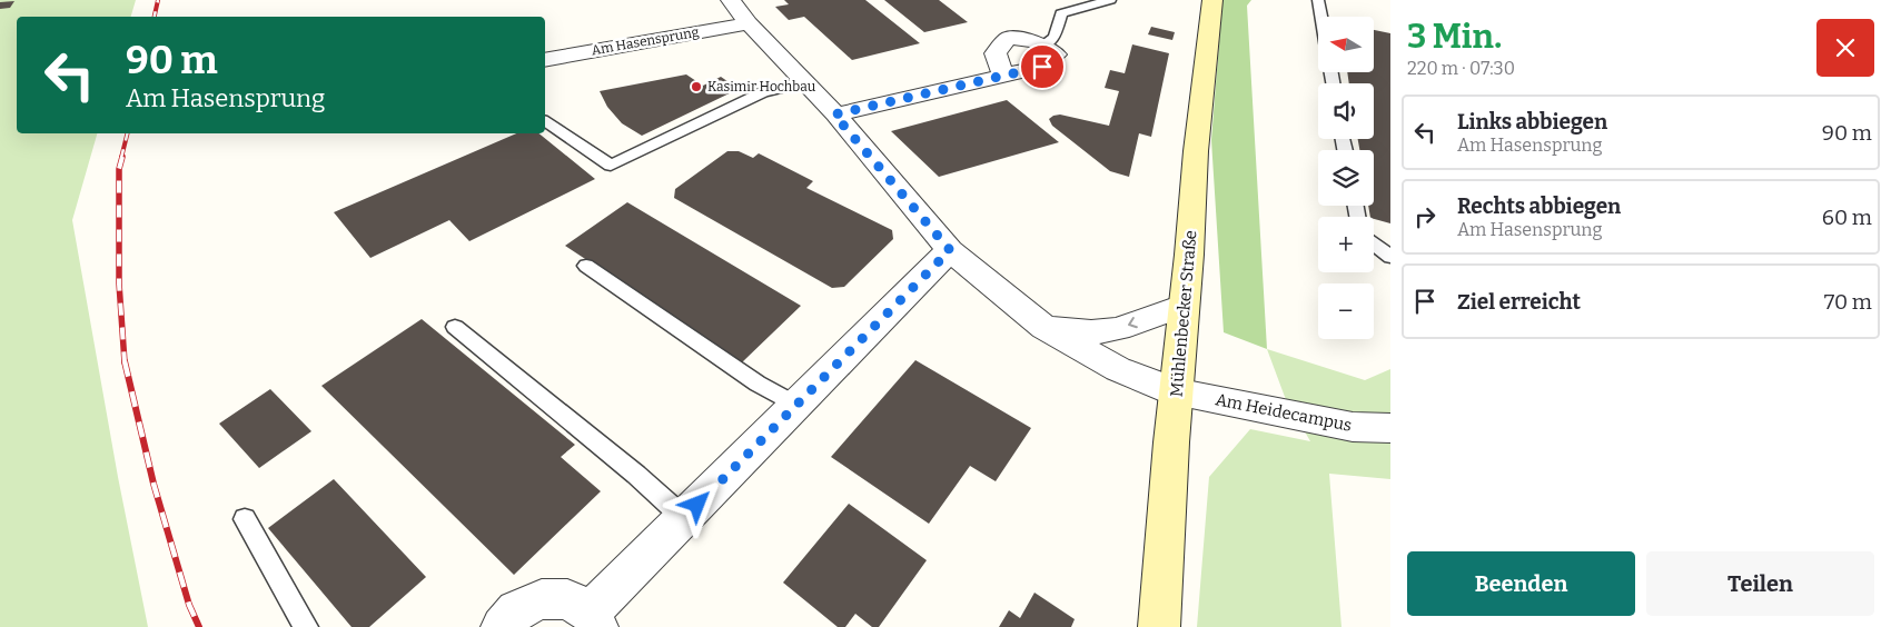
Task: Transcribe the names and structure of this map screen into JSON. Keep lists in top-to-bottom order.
{
  "streets": {
    "main road": ["Mühlenbecker Straße"],
    "street": ["Am Hasensprung", "Am Heidecampus"]
  },
  "crossings": [
    ["Mühlenbecker Straße", "Am Heidecampus"]
  ],
  "places": ["Kasimir Hochbau"],
  "north": "left",
  "page": {
    "heading": ["3 Min.", "220 m · 07:30"],
    "map_buttons": ["+", "−"],
    "turn": ["90 m", "Am Hasensprung"],
    "list": [
      {
        "name": "Links abbiegen",
        "note": "Am Hasensprung",
        "value": "90 m"
      },
      {
        "name": "Rechts abbiegen",
        "note": "Am Hasensprung",
        "value": "60 m"
      },
      {
        "name": "Ziel erreicht",
        "value": "70 m"
      }
    ],
    "buttons": ["Beenden", "Teilen"]
  }
}
